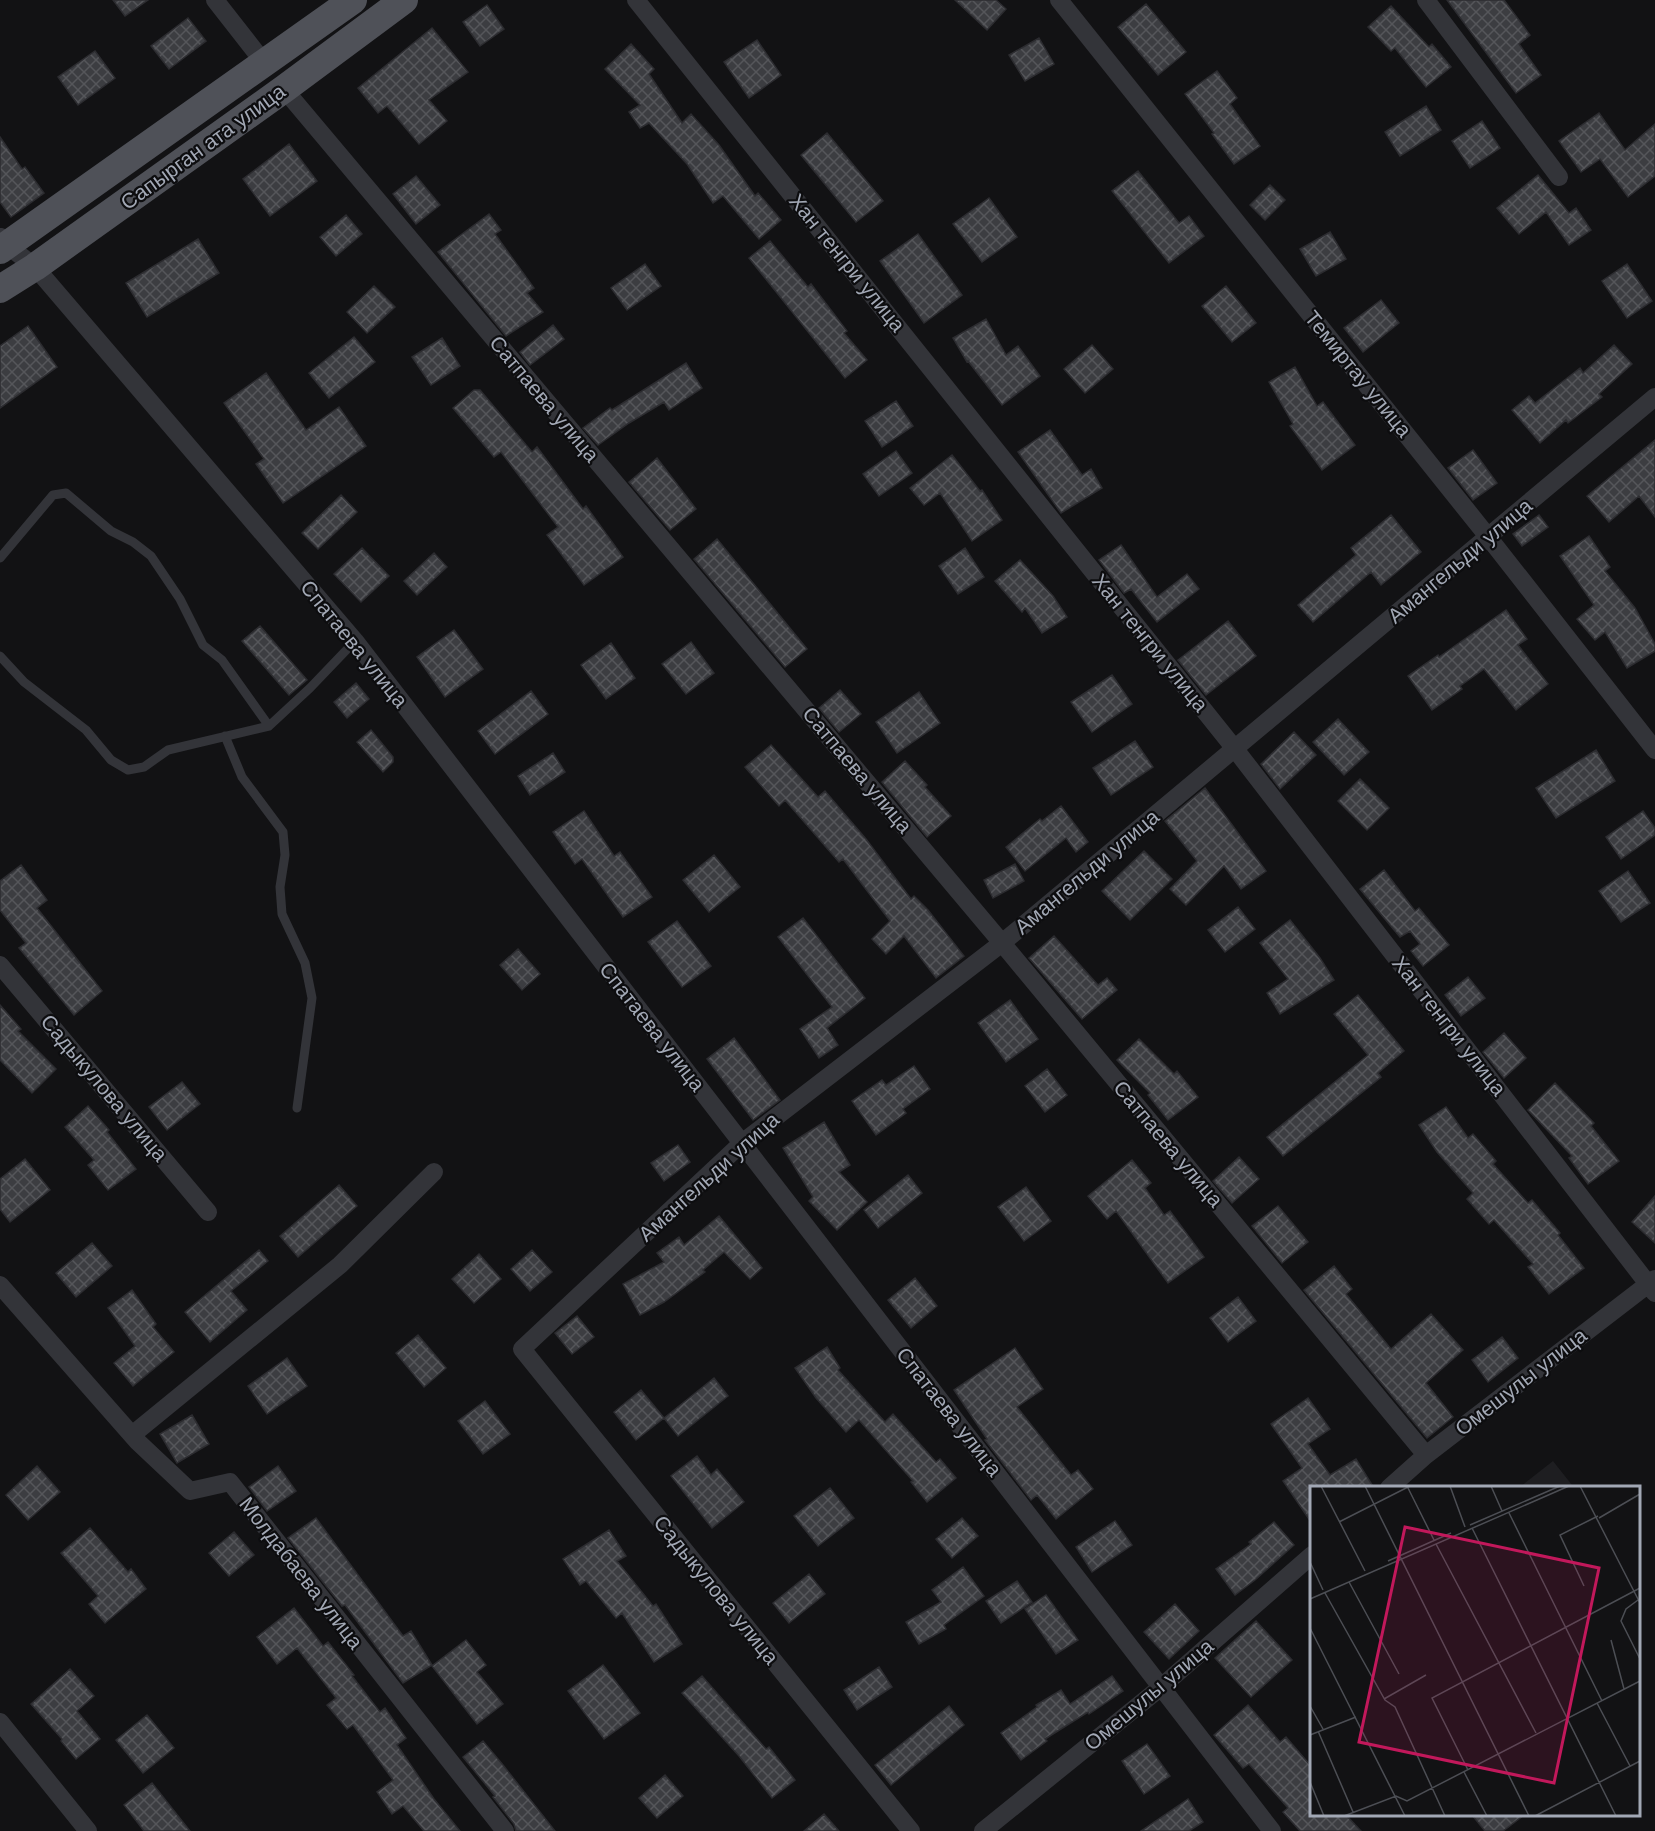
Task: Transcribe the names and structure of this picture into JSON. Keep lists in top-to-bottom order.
{
  "streets": {
    "main road": ["Сапырган ата улица"],
    "street": [
      "Хан тенгри улица",
      "Темиртау улица",
      "Сатпаева улица",
      "Амангельди улица",
      "Спатаева улица",
      "Садыкулова улица",
      "Омешулы улица",
      "Молдабаева улица"
    ]
  },
  "crossings": [
    ["Сапырган ата улица", "Сатпаева улица"],
    ["Сапырган ата улица", "Спатаева улица"],
    ["Хан тенгри улица", "Амангельди улица"],
    ["Хан тенгри улица", "Омешулы улица"],
    ["Темиртау улица", "Амангельди улица"],
    ["Сатпаева улица", "Амангельди улица"],
    ["Сатпаева улица", "Омешулы улица"],
    ["Амангельди улица", "Спатаева улица"],
    ["Амангельди улица", "Садыкулова улица"],
    ["Спатаева улица", "Омешулы улица"]
  ]
}
